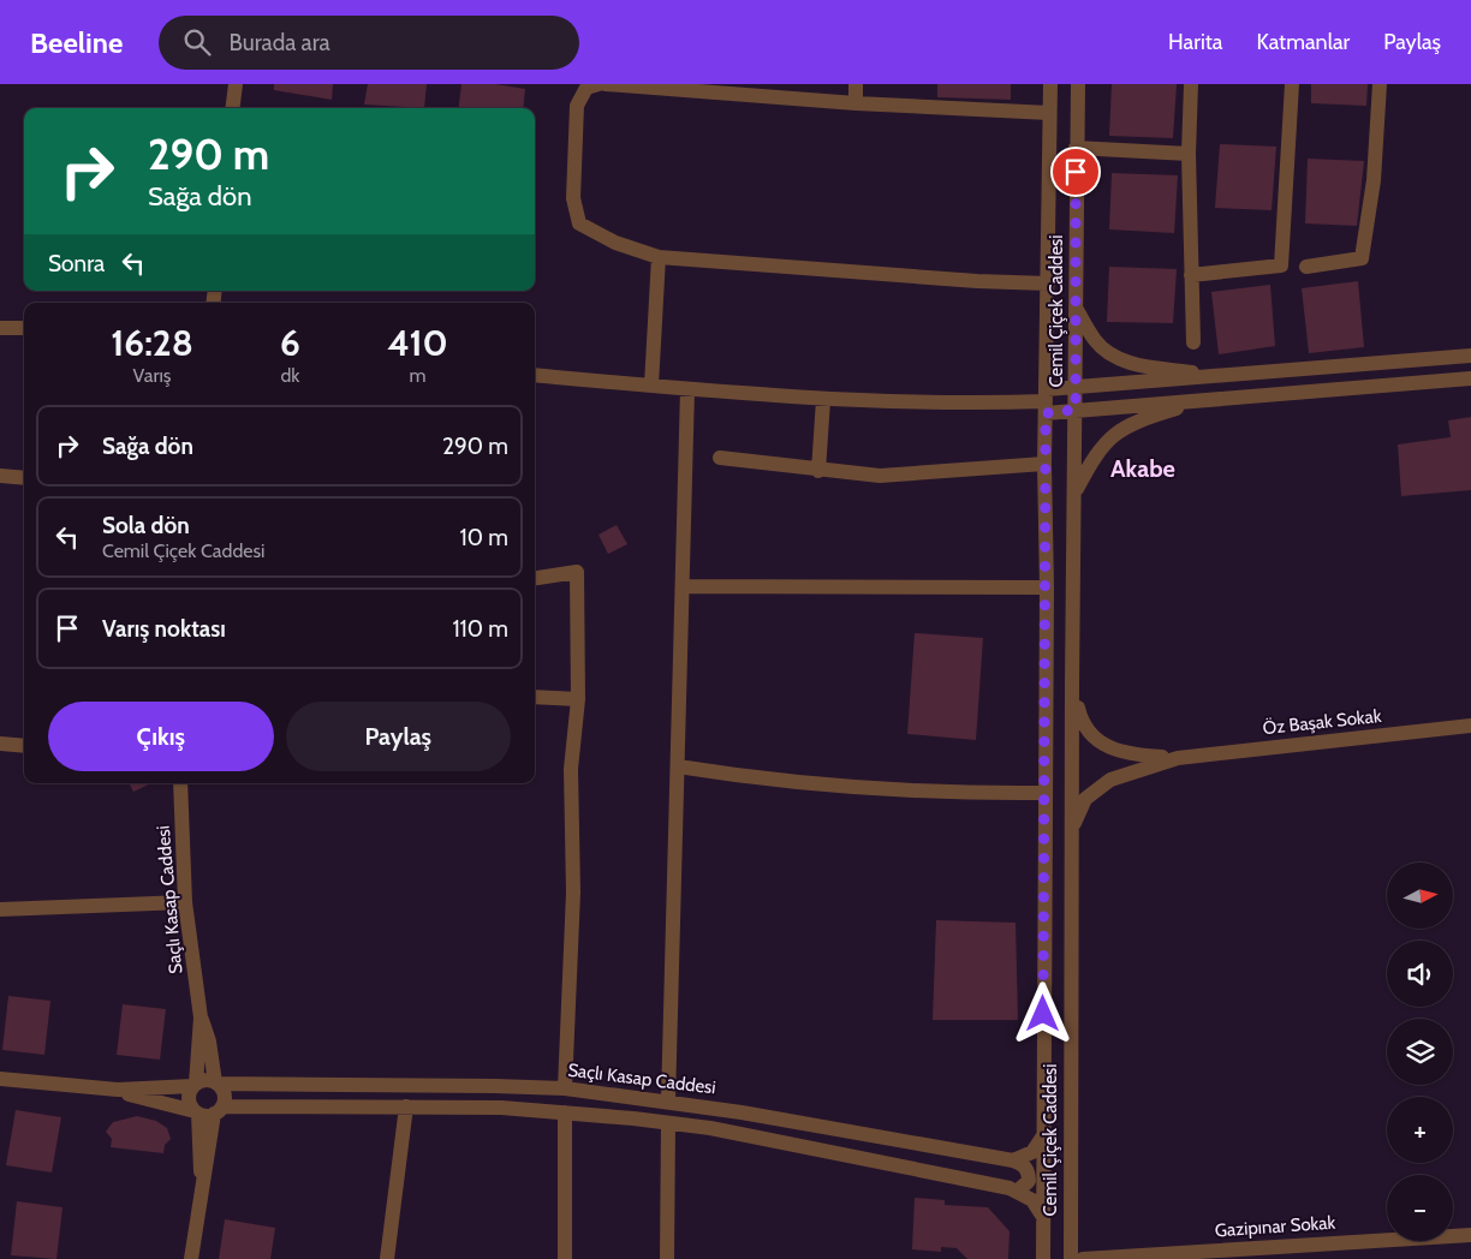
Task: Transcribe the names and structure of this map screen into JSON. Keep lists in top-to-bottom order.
{
  "streets": {
    "street": [
      "Cemil Çiçek Caddesi",
      "Öz Başak Sokak",
      "Saçlı Kasap Caddesi",
      "Gazipınar Sokak"
    ]
  },
  "districts": ["Akabe"],
  "north": "right",
  "page": {
    "header": "Beeline",
    "search": "Burada ara",
    "nav": ["Harita", "Katmanlar", "Paylaş"],
    "turn": ["290 m", "Sağa dön"],
    "then": "Sonra",
    "eta": [
      "16:28",
      "Varış",
      "6",
      "dk",
      "410",
      "m"
    ],
    "list": [
      {
        "name": "Sağa dön",
        "value": "290 m"
      },
      {
        "name": "Sola dön",
        "note": "Cemil Çiçek Caddesi",
        "value": "10 m"
      },
      {
        "name": "Varış noktası",
        "value": "110 m"
      }
    ],
    "buttons": ["Çıkış", "Paylaş"],
    "map_buttons": ["+", "−"]
  }
}
